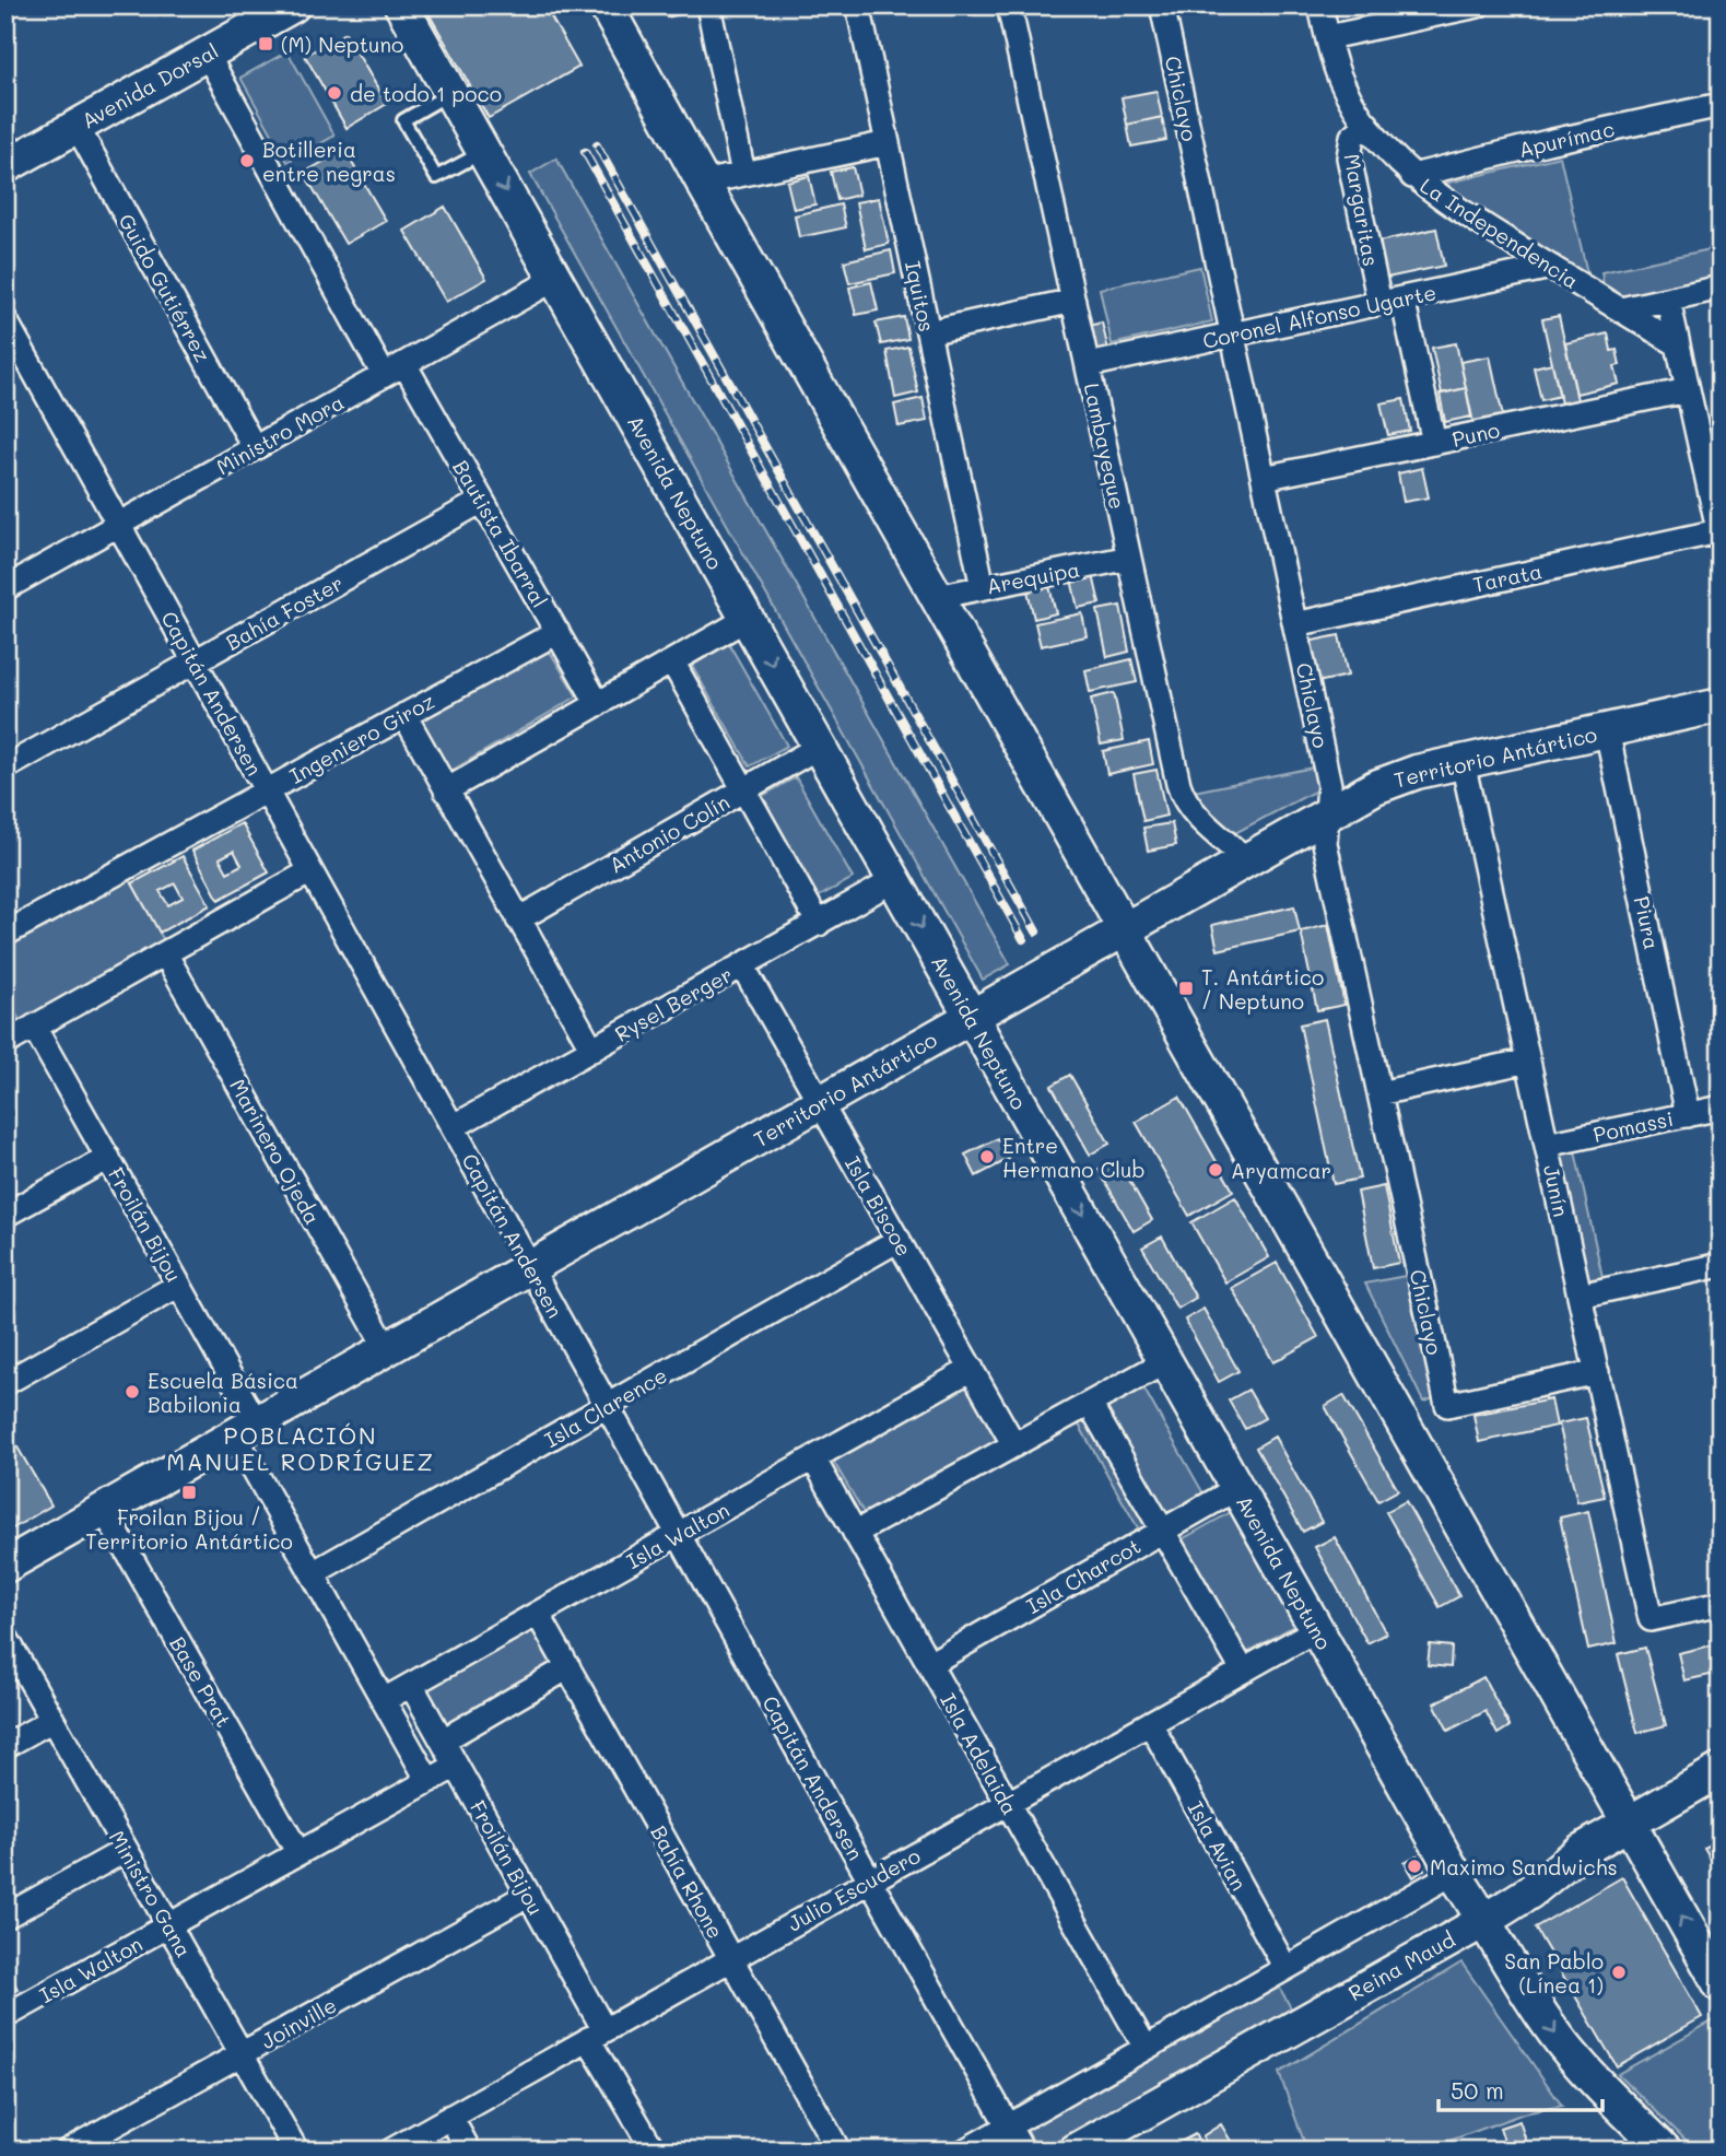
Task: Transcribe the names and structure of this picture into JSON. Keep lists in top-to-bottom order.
{
  "streets": {
    "main road": [
      "Avenida Dorsal",
      "Avenida Neptuno",
      "Territorio Antártico",
      "Reina Maud"
    ],
    "street": [
      "Chiclayo",
      "Apurímac",
      "Margaritas",
      "La Independencia",
      "Guido Gutiérrez",
      "Iquitos",
      "Coronel Alfonso Ugarte",
      "Ministro Mora",
      "Puno",
      "Lambayeque",
      "Bautista Ibarral",
      "Arequipa",
      "Tarata",
      "Bahía Foster",
      "Capitán Andersen",
      "Ingeniero Giroz",
      "Antonio Colín",
      "Piura",
      "Rysel Berger",
      "Pomassi",
      "Marinero Ojeda",
      "Junín",
      "Isla Biscoe",
      "Froilán Bijou",
      "Isla Clarence",
      "Isla Walton",
      "Isla Charcot",
      "Base Prat",
      "Isla Adelaida",
      "Isla Avian",
      "Bahía Rhone",
      "Julio Escudero",
      "Ministro Gana",
      "Joinville"
    ]
  },
  "crossings": [
    ["Avenida Dorsal", "Guido Gutiérrez"],
    ["Avenida Dorsal", "Bautista Ibarral"],
    ["Chiclayo", "Coronel Alfonso Ugarte"],
    ["Chiclayo", "Puno"],
    ["Chiclayo", "Tarata"],
    ["Chiclayo", "Territorio Antártico"],
    ["Chiclayo", "Junín"],
    ["Apurímac", "La Independencia"],
    ["Margaritas", "La Independencia"],
    ["Margaritas", "Coronel Alfonso Ugarte"],
    ["Margaritas", "Puno"],
    ["La Independencia", "Coronel Alfonso Ugarte"],
    ["Guido Gutiérrez", "Ministro Mora"],
    ["Iquitos", "Arequipa"],
    ["Coronel Alfonso Ugarte", "Lambayeque"],
    ["Ministro Mora", "Avenida Neptuno"],
    ["Ministro Mora", "Bautista Ibarral"],
    ["Ministro Mora", "Capitán Andersen"],
    ["Lambayeque", "Arequipa"],
    ["Lambayeque", "Territorio Antártico"],
    ["Avenida Neptuno", "Territorio Antártico"],
    ["Avenida Neptuno", "Antonio Colín"],
    ["Avenida Neptuno", "Rysel Berger"],
    ["Avenida Neptuno", "Isla Charcot"],
    ["Avenida Neptuno", "Julio Escudero"],
    ["Avenida Neptuno", "Reina Maud"],
    ["Bautista Ibarral", "Bahía Foster"],
    ["Bautista Ibarral", "Ingeniero Giroz"],
    ["Bahía Foster", "Capitán Andersen"],
    ["Capitán Andersen", "Ingeniero Giroz"],
    ["Capitán Andersen", "Territorio Antártico"],
    ["Capitán Andersen", "Rysel Berger"],
    ["Capitán Andersen", "Isla Clarence"],
    ["Capitán Andersen", "Isla Walton"],
    ["Capitán Andersen", "Julio Escudero"],
    ["Territorio Antártico", "Piura"],
    ["Territorio Antártico", "Marinero Ojeda"],
    ["Territorio Antártico", "Junín"],
    ["Territorio Antártico", "Isla Biscoe"],
    ["Territorio Antártico", "Froilán Bijou"],
    ["Territorio Antártico", "Base Prat"],
    ["Piura", "Pomassi"],
    ["Rysel Berger", "Isla Biscoe"],
    ["Pomassi", "Junín"],
    ["Isla Biscoe", "Isla Clarence"],
    ["Isla Biscoe", "Isla Walton"],
    ["Froilán Bijou", "Isla Clarence"],
    ["Froilán Bijou", "Isla Walton"],
    ["Froilán Bijou", "Julio Escudero"],
    ["Froilán Bijou", "Joinville"],
    ["Isla Walton", "Base Prat"],
    ["Isla Walton", "Isla Adelaida"],
    ["Isla Walton", "Bahía Rhone"],
    ["Isla Walton", "Ministro Gana"],
    ["Isla Charcot", "Isla Adelaida"],
    ["Isla Adelaida", "Julio Escudero"],
    ["Isla Avian", "Julio Escudero"],
    ["Bahía Rhone", "Julio Escudero"],
    ["Ministro Gana", "Joinville"]
  ],
  "districts": ["POBLACIÓN MANUEL RODRÍGUEZ"],
  "places": {
    "transit": ["(M) Neptuno", "T. Antártico / Neptuno", "Froilan Bijou / Territorio Antártico"],
    "other": [
      "de todo 1 poco",
      "Botilleria entre negras",
      "Entre Hermano Club",
      "Aryamcar",
      "Escuela Básica Babilonia",
      "Maximo Sandwichs",
      "San Pablo (Línea 1)"
    ]
  },
  "scale_bar": "50 m"
}
